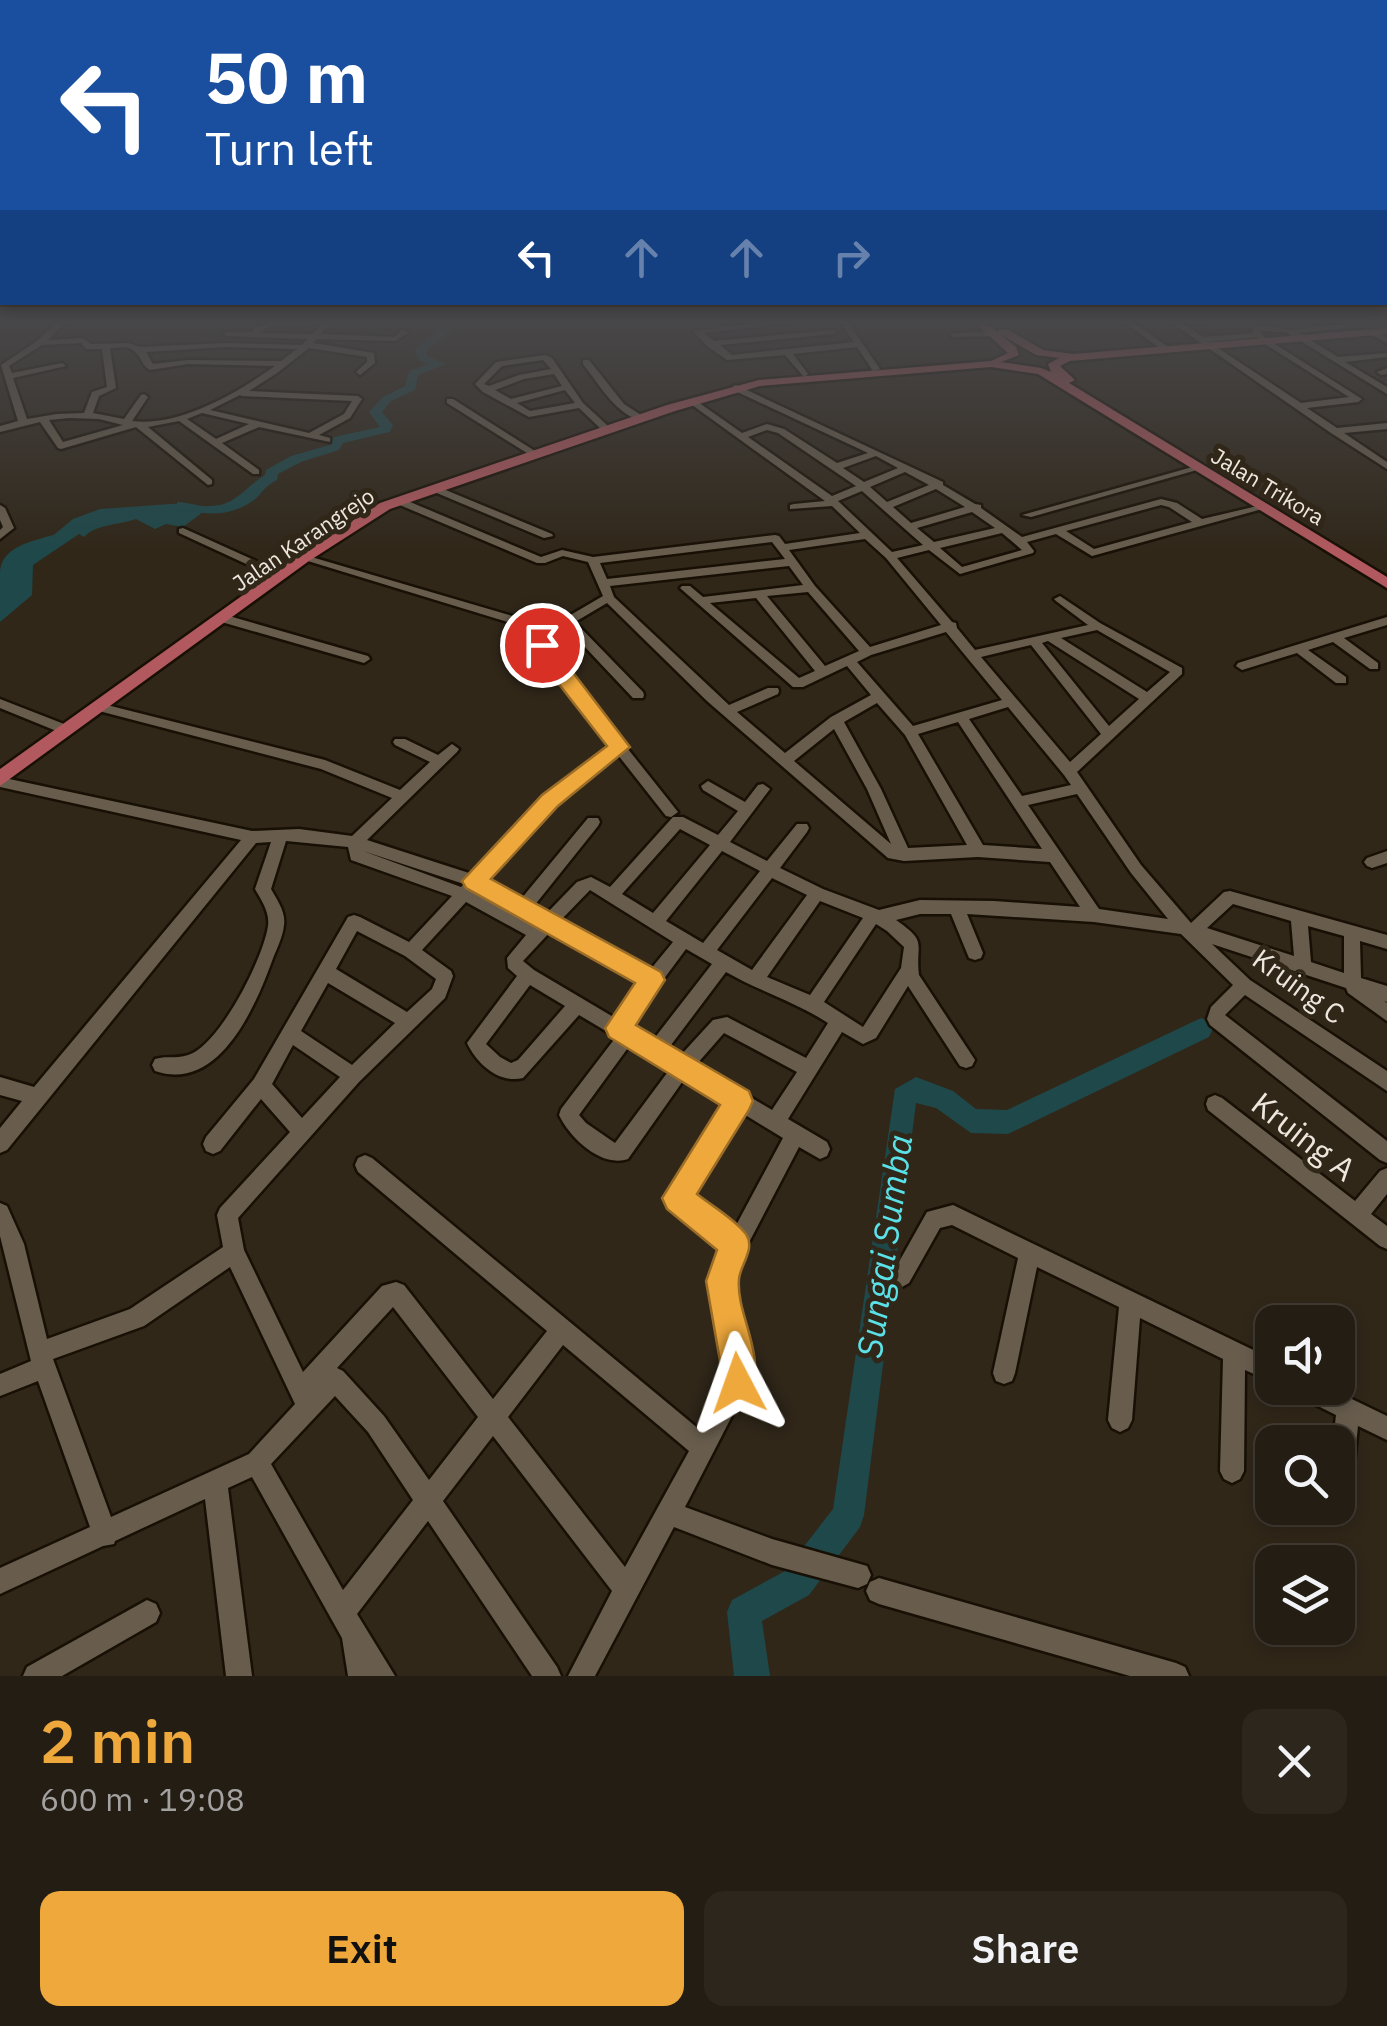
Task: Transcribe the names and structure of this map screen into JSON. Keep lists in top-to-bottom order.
{
  "streets": {
    "main road": ["Jalan Trikora", "Jalan Karangrejo"],
    "street": ["Kruing C", "Kruing A"]
  },
  "crossings": [
    ["Jalan Karangrejo", "Kruing C"]
  ],
  "water": ["Sungai Sumba"],
  "page": {
    "turn": ["50 m", "Turn left"],
    "heading": ["2 min", "600 m · 19:08"],
    "buttons": ["Exit", "Share"]
  }
}
